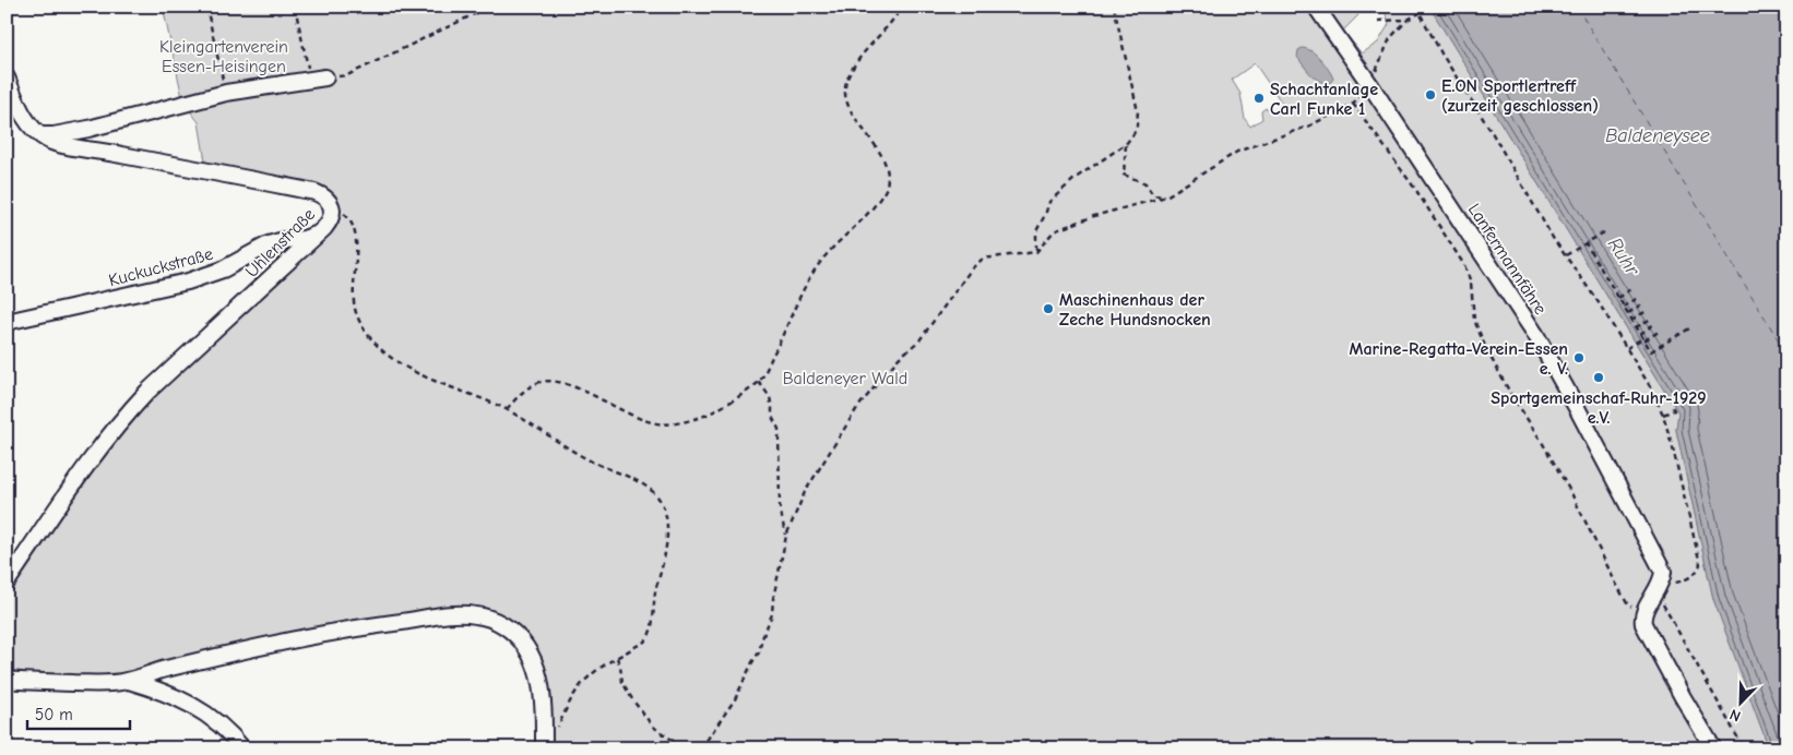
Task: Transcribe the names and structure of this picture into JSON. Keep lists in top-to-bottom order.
{
  "streets": {
    "street": ["Uhlenstraße", "Lanfermannfähre", "Kuckuckstraße"]
  },
  "crossings": [
    ["Uhlenstraße", "Kuckuckstraße"]
  ],
  "water": ["Baldeneysee", "Ruhr"],
  "parks": ["Kleingartenverein Essen-Heisingen", "Baldeneyer Wald"],
  "places": [
    "E.ON Sportlertreff (zurzeit geschlossen)",
    "Schachtanlage Carl Funke 1",
    "Maschinenhaus der Zeche Hundsnocken",
    "Marine-Regatta-Verein-Essen e. V.",
    "Sportgemeinschaf-Ruhr-1929 e.V."
  ],
  "scale_bar": "50 m",
  "north": "bottom left"
}
